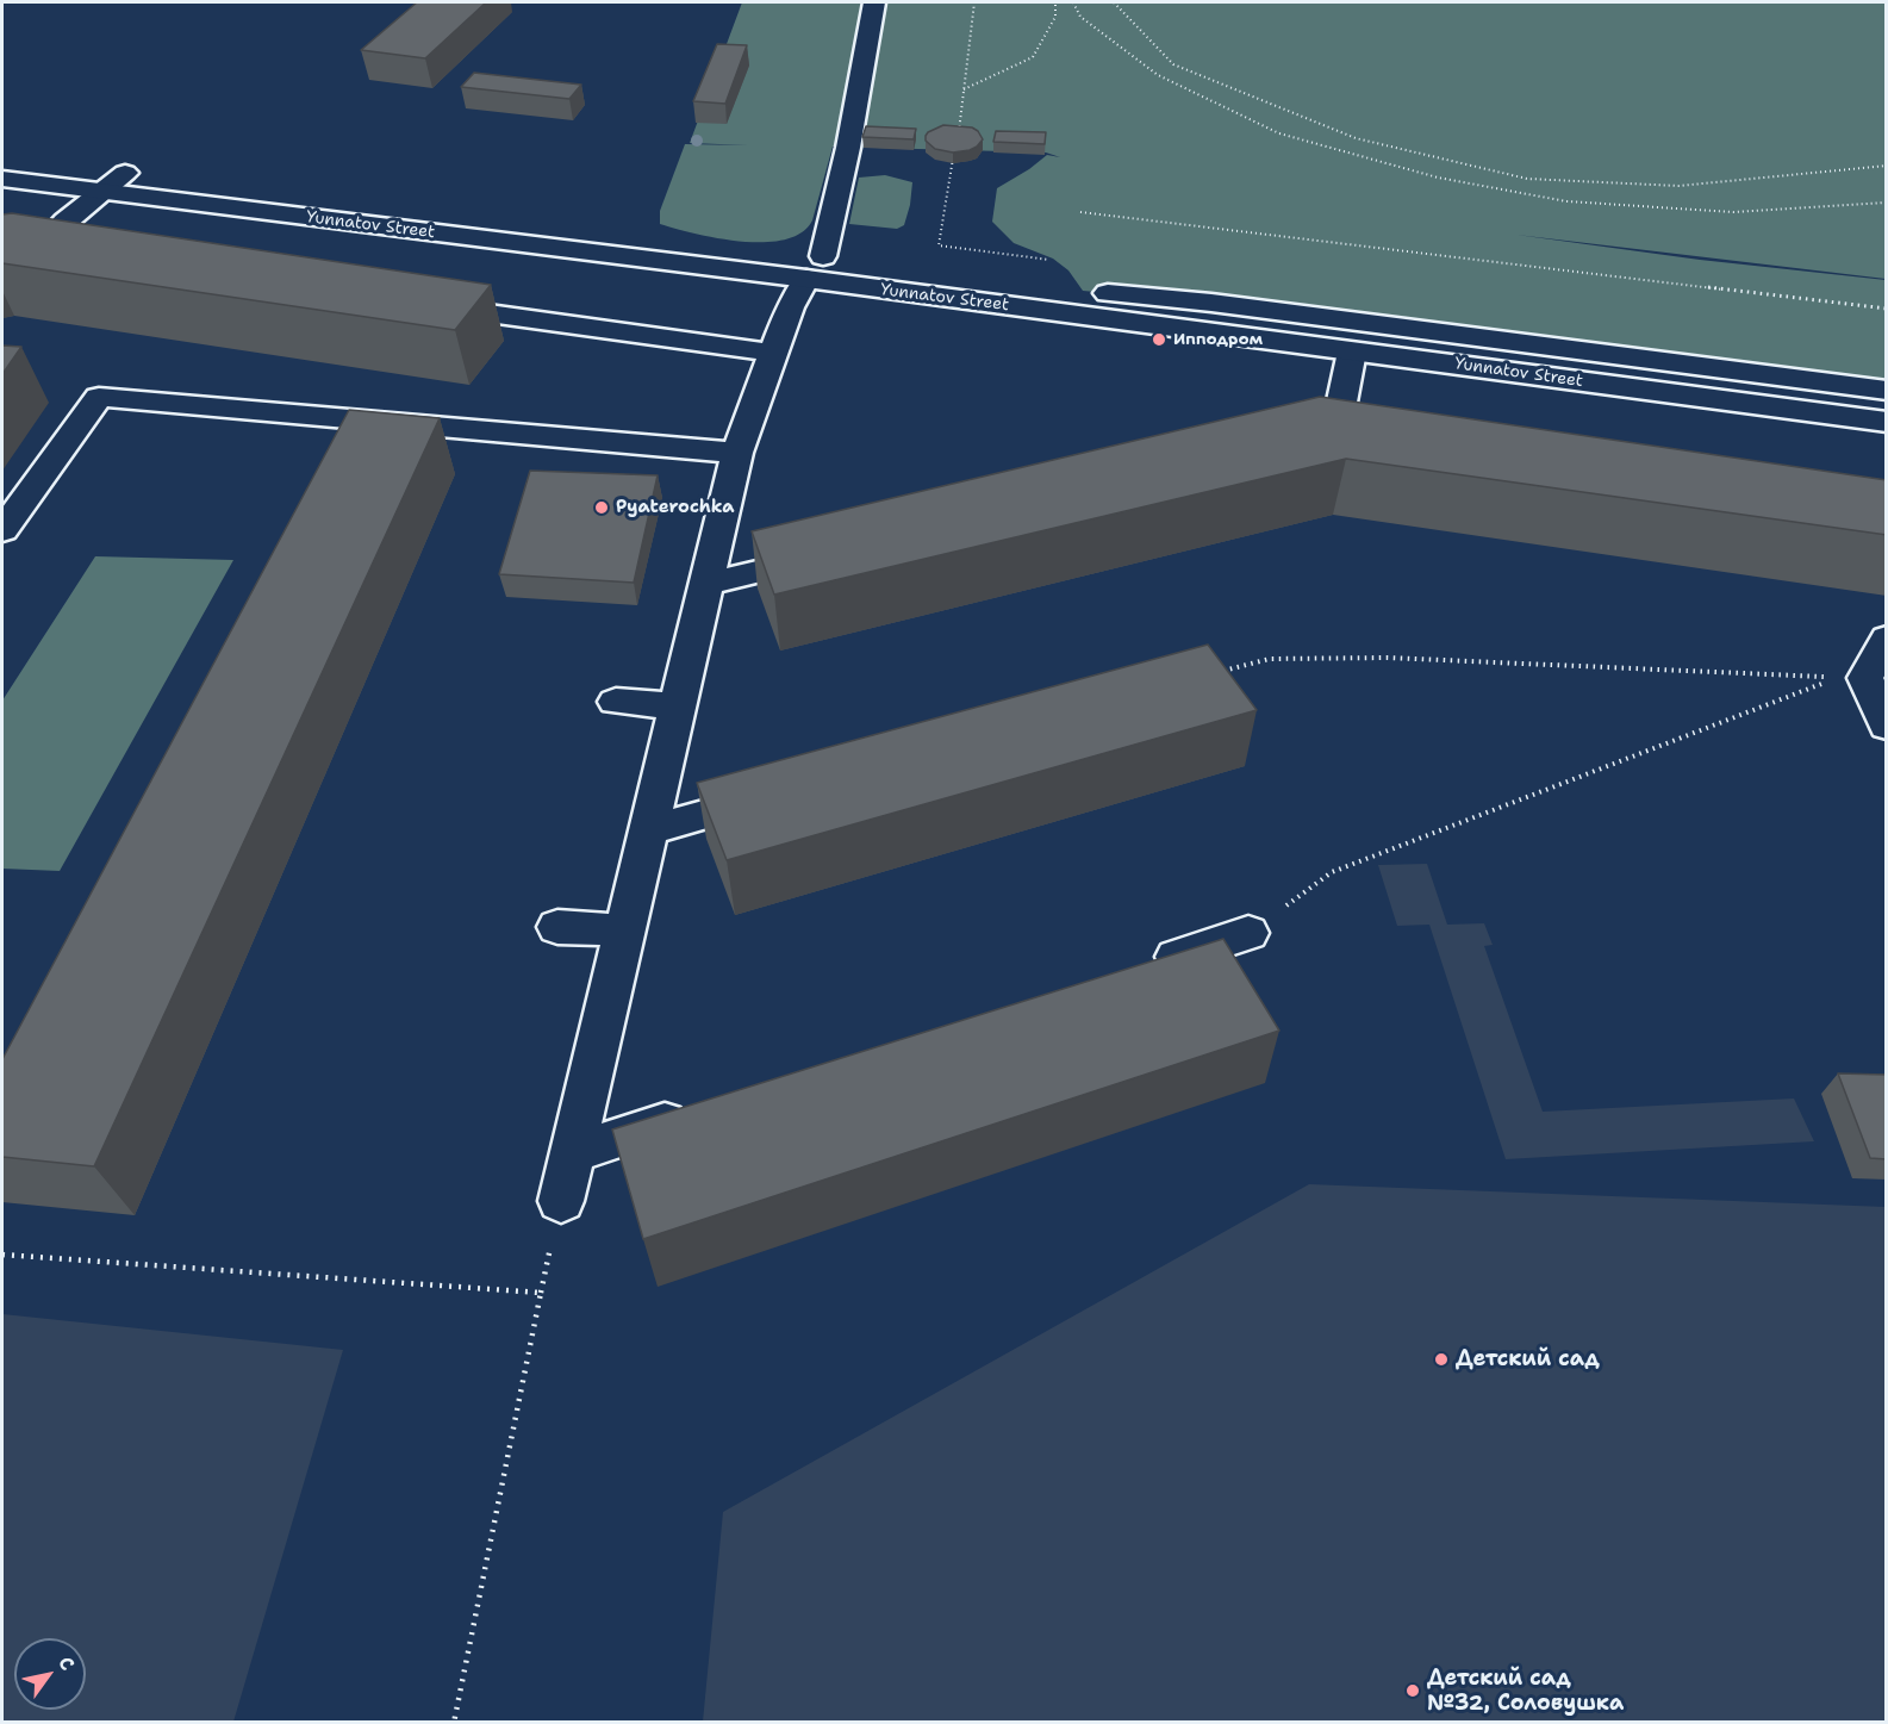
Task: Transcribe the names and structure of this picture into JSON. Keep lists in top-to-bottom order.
{
  "streets": {
    "main road": ["Yunnatov Street"]
  },
  "places": [
    "Ипподром",
    "Pyaterochka",
    "Детский сад",
    "Детский сад №32, Соловушка"
  ],
  "north": "top right"
}
